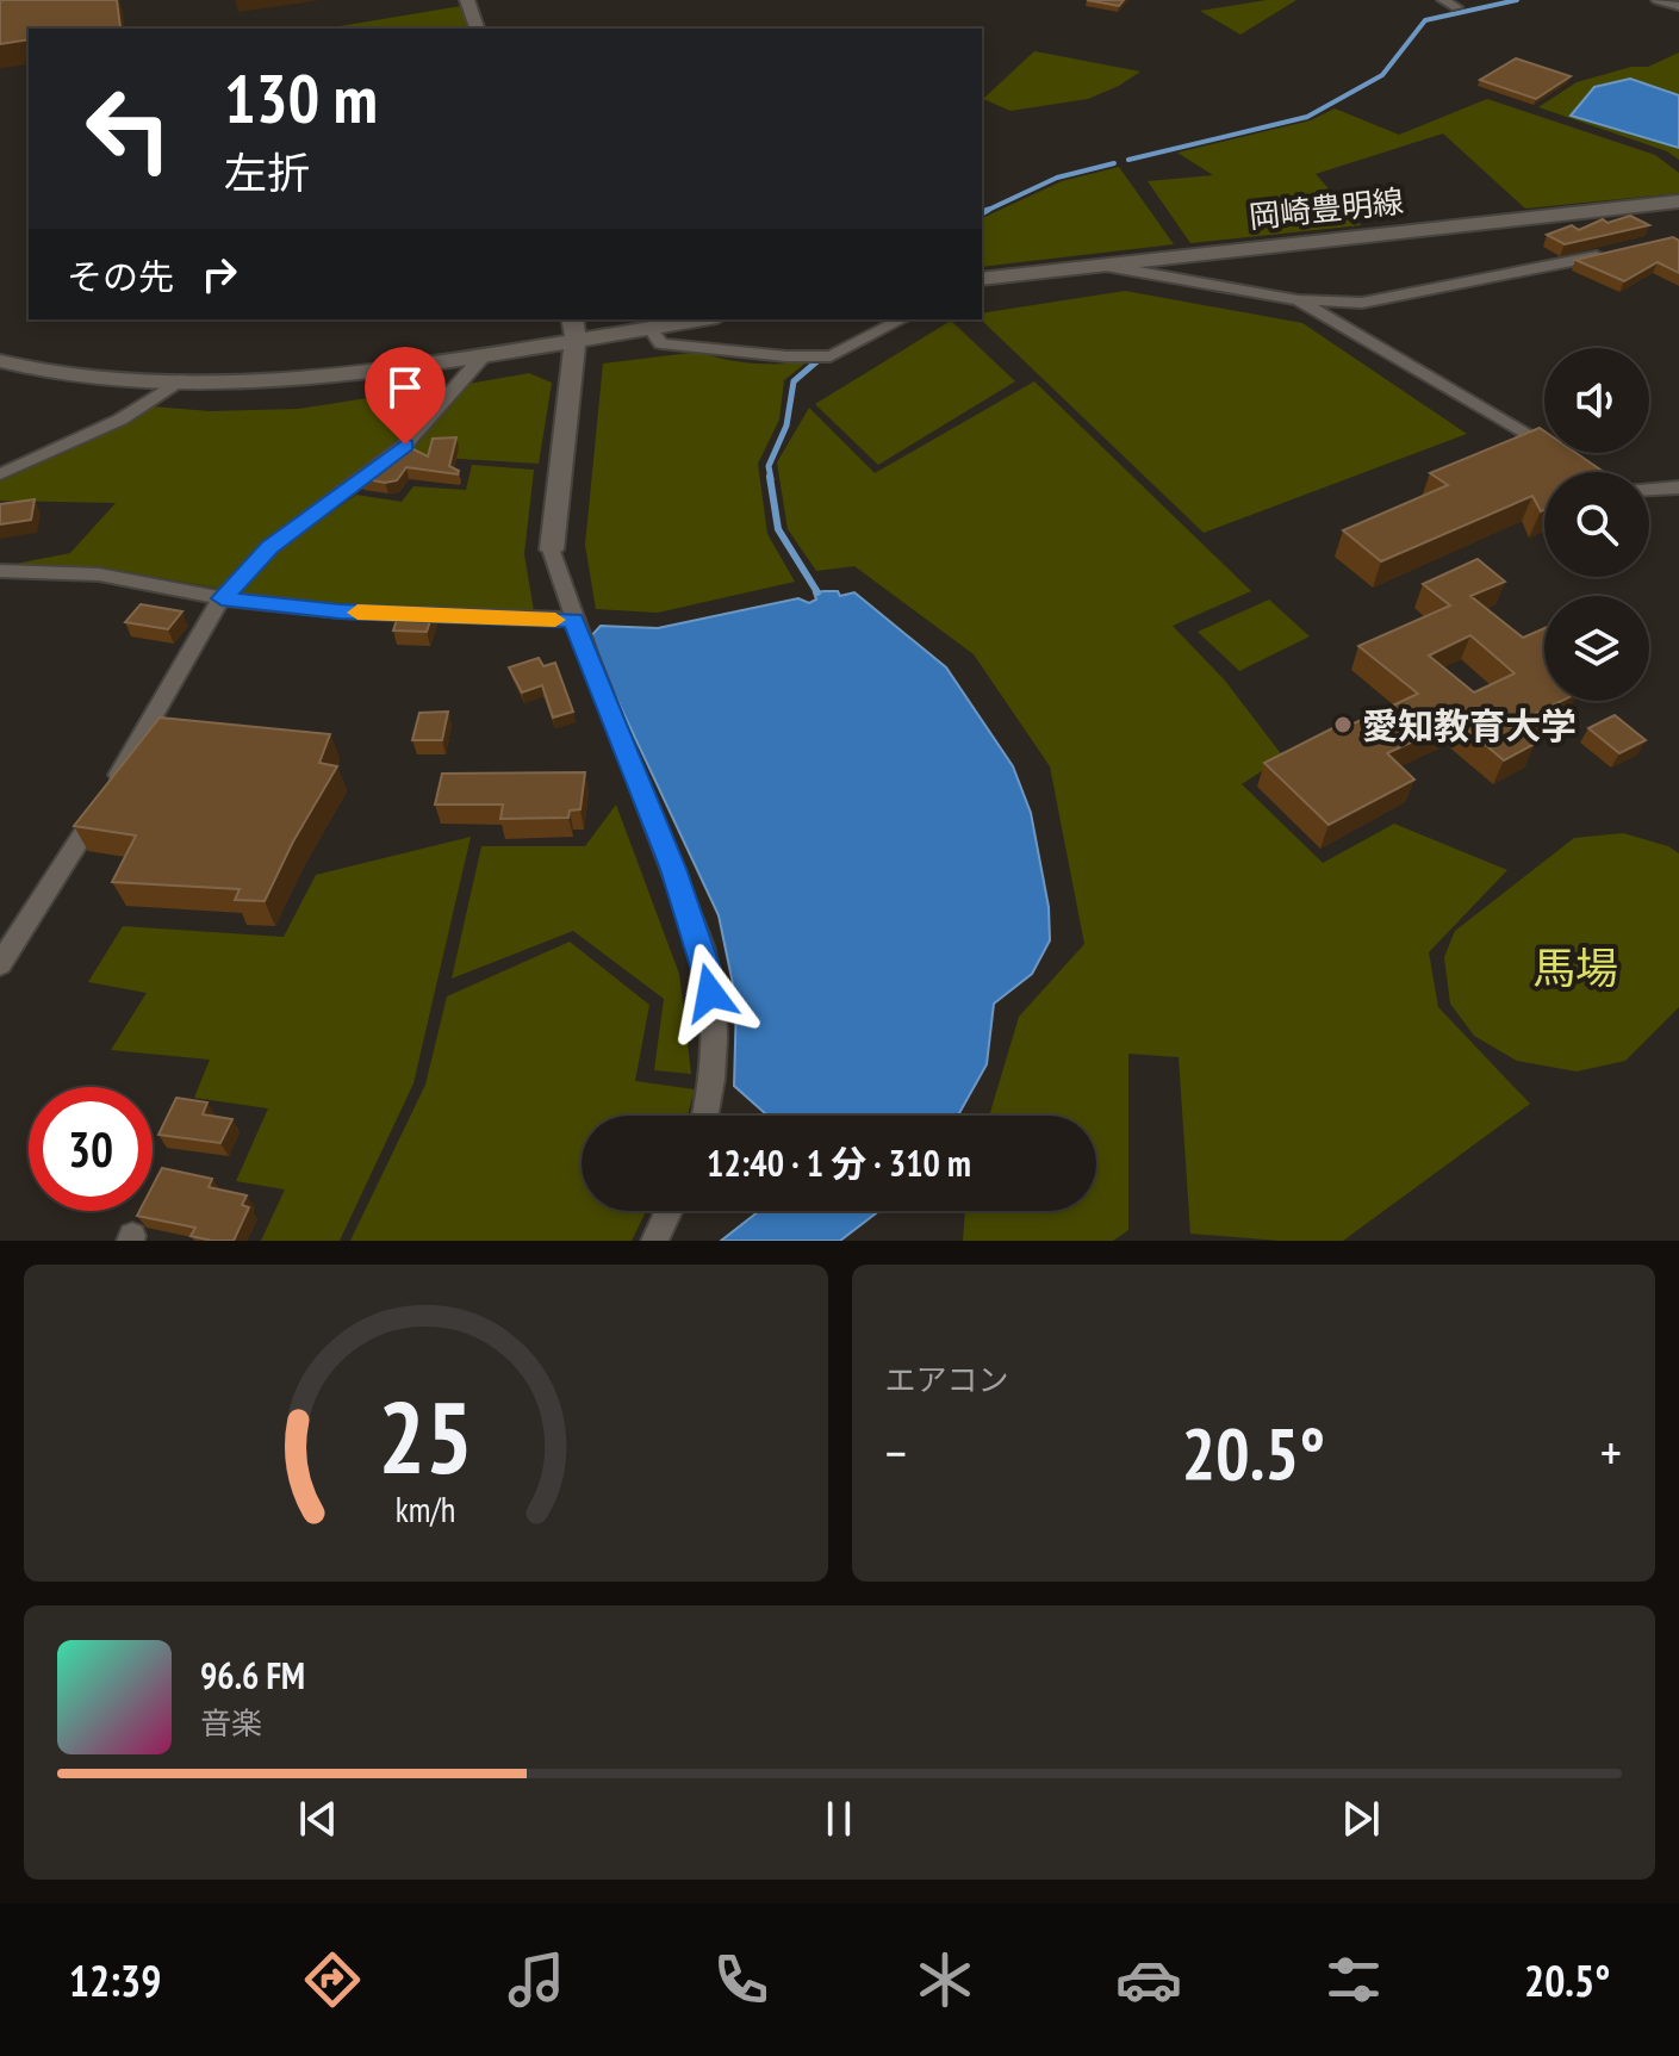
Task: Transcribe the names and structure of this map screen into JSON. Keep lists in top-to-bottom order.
{
  "streets": {
    "main road": ["岡崎豊明線"]
  },
  "parks": ["馬場"],
  "places": ["愛知教育大学"],
  "page": {
    "turn": ["130 m", "左折"],
    "then": "その先",
    "limit": "30",
    "trip": "12:40 · 1 分 · 310 m",
    "tile": "エアコン",
    "heat": ["−", "20.5°", "+"],
    "song": ["96.6 FM", "音楽"],
    "tabs": ["12:39", "20.5°"],
    "gauge": ["25", "km/h"]
  }
}
